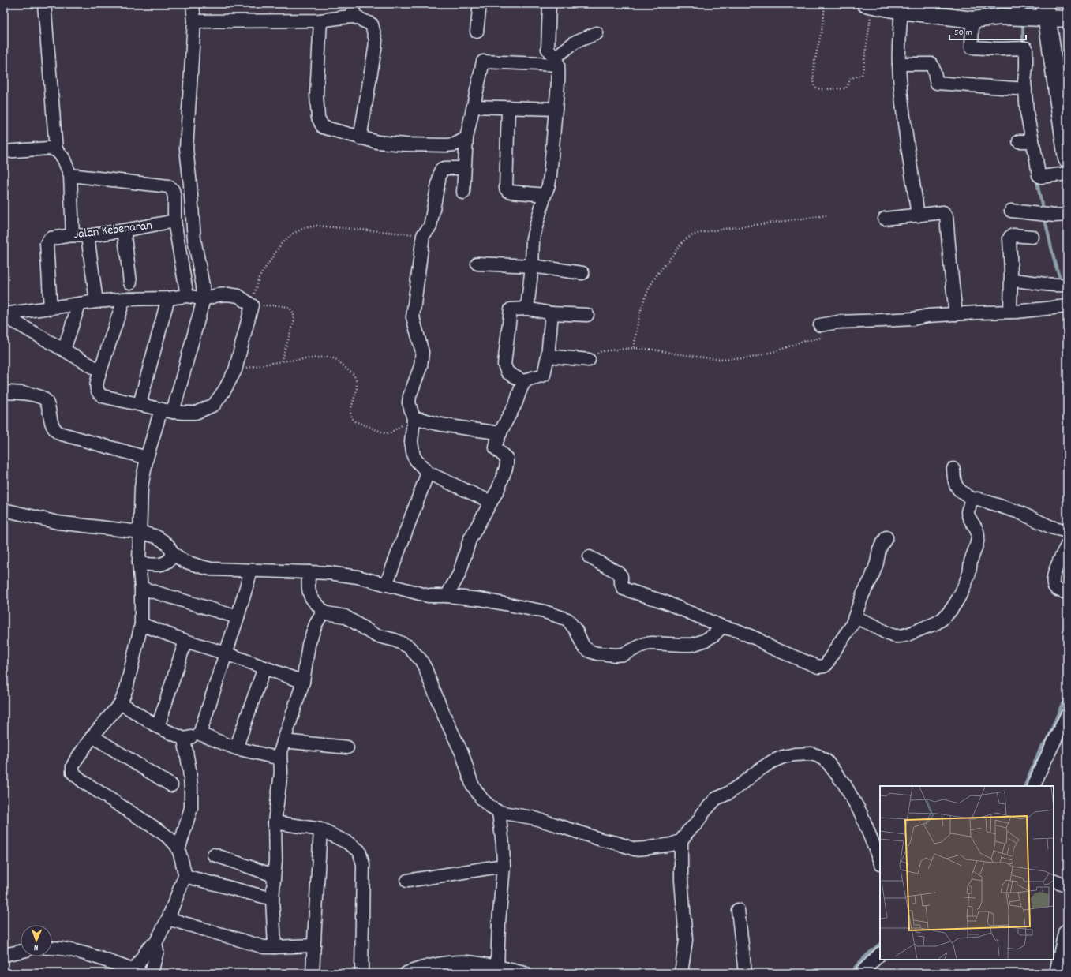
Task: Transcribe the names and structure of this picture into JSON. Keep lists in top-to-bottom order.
{
  "streets": {
    "street": ["Jalan Kebenaran"]
  },
  "scale_bar": "50 m",
  "north": "bottom"
}
